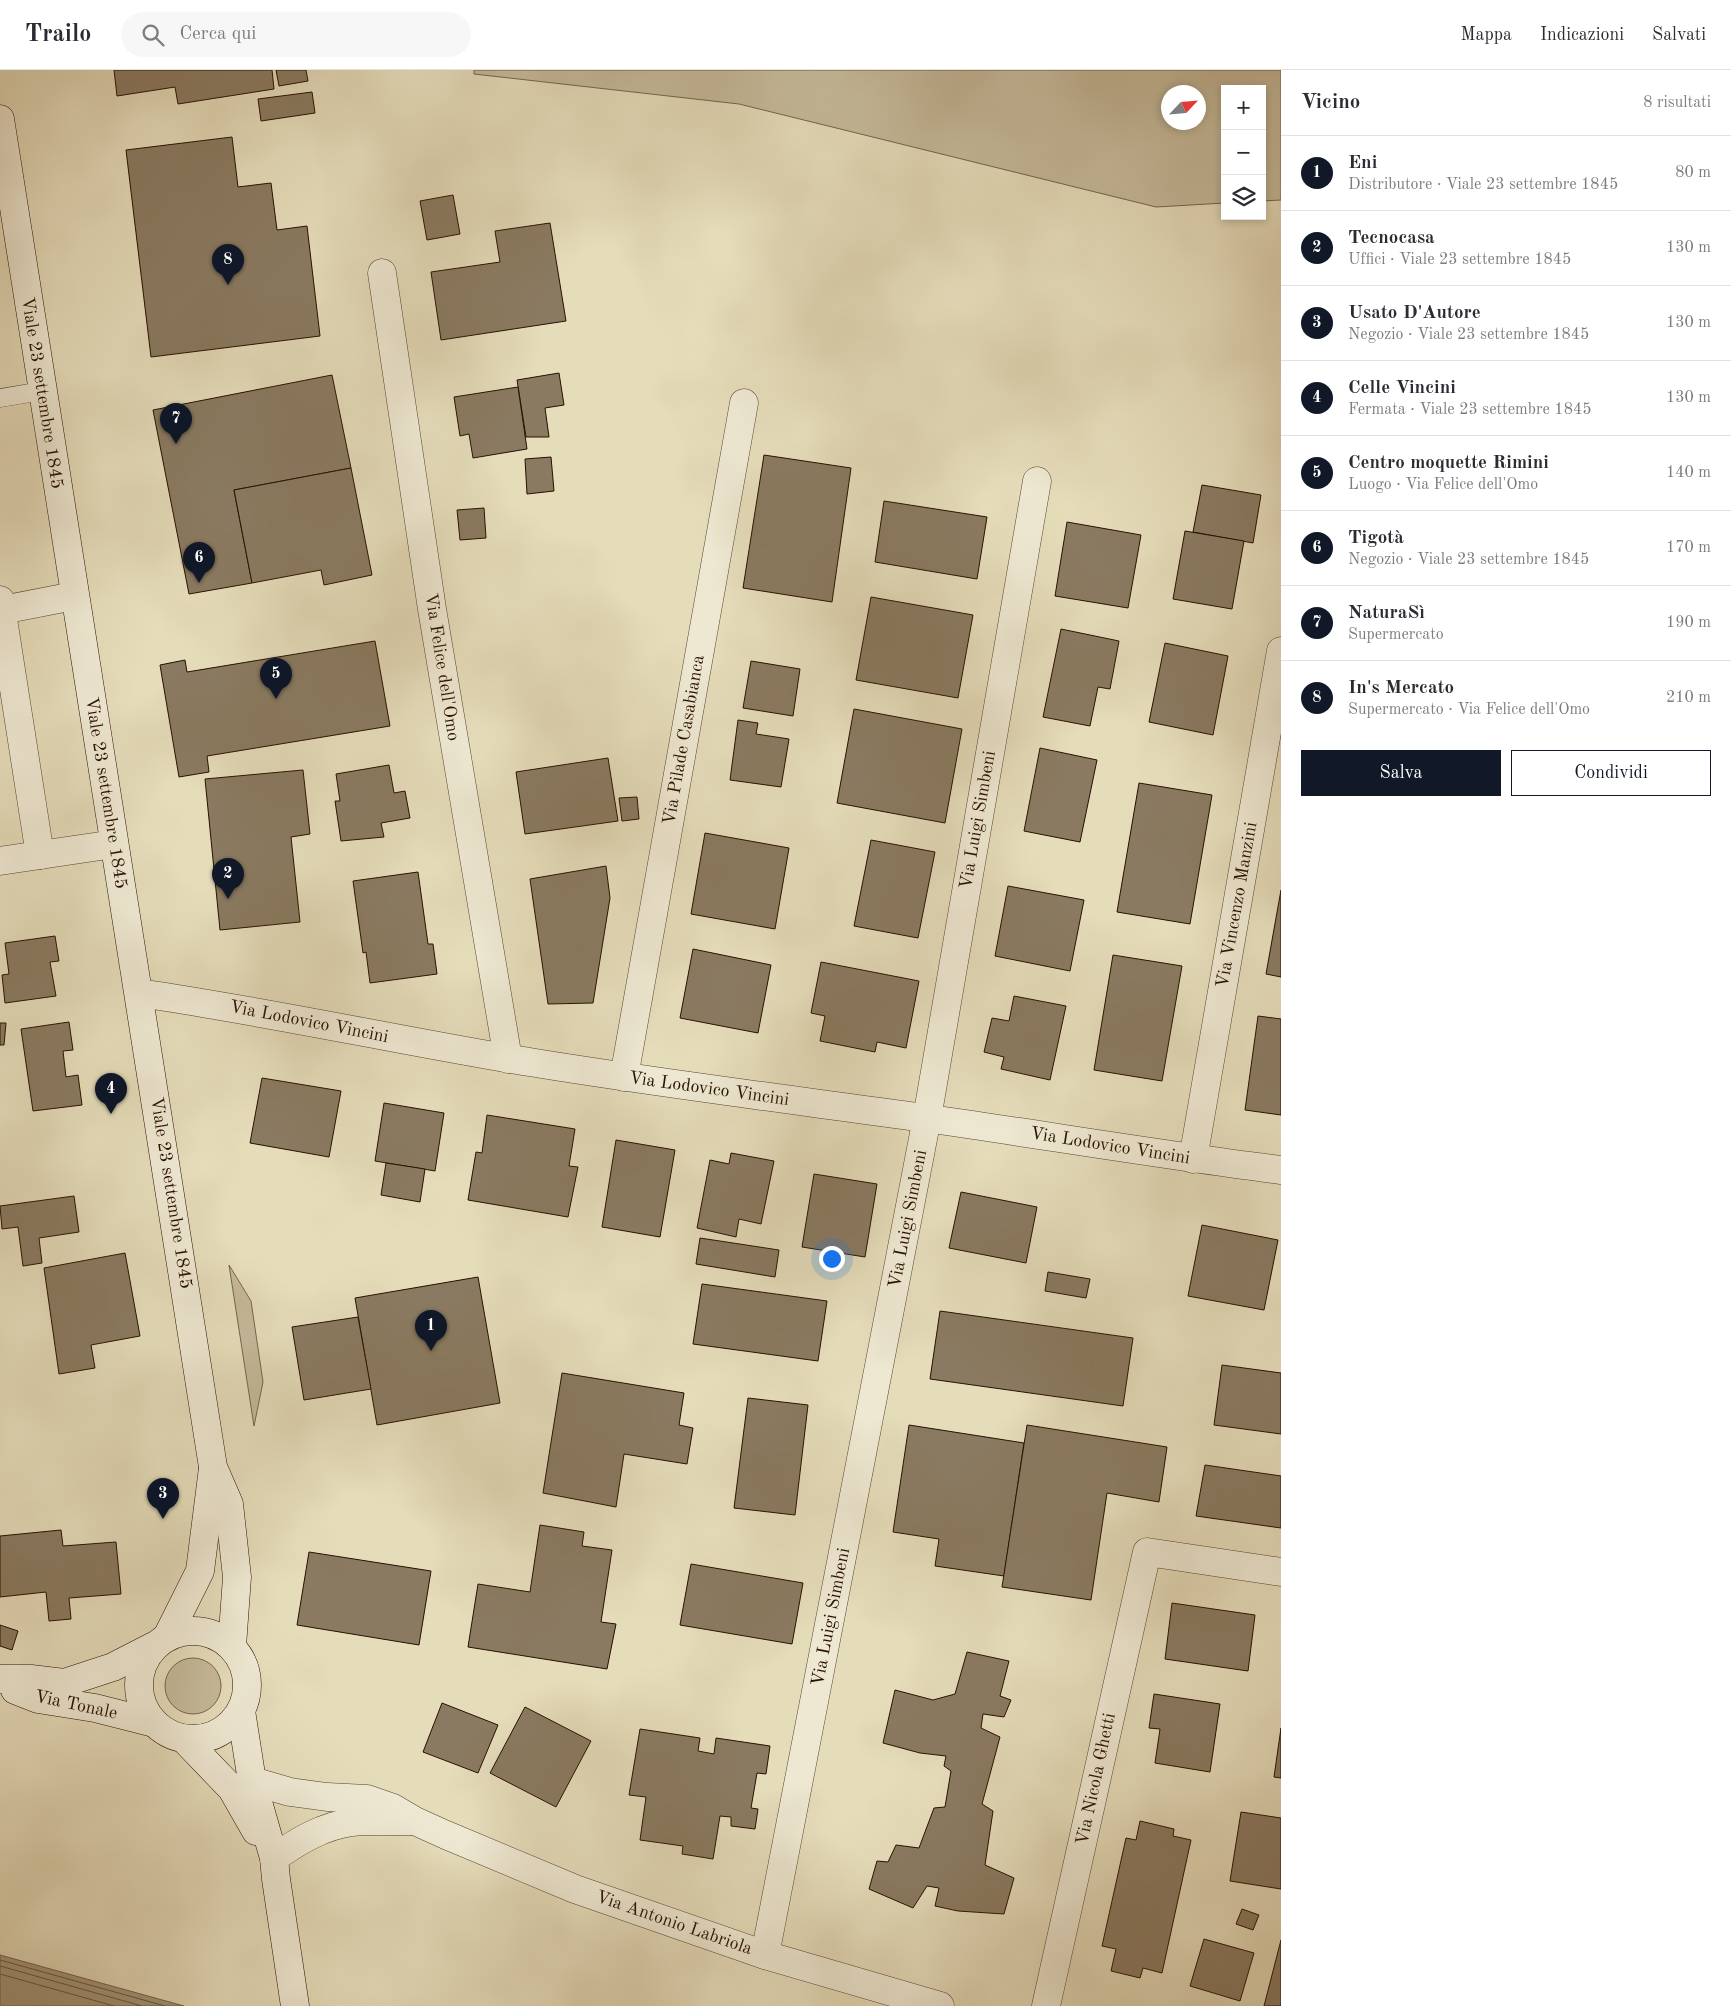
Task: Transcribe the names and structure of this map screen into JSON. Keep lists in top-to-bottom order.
{
  "streets": {
    "street": [
      "Viale 23 settembre 1845",
      "Via Felice dell'Omo",
      "Via Pilade Casabianca",
      "Via Luigi Simbeni",
      "Via Vincenzo Manzini",
      "Via Lodovico Vincini",
      "Via Tonale",
      "Via Nicola Ghetti",
      "Via Antonio Labriola"
    ]
  },
  "crossings": [
    ["Viale 23 settembre 1845", "Via Lodovico Vincini"],
    ["Viale 23 settembre 1845", "Via Tonale"],
    ["Viale 23 settembre 1845", "Via Antonio Labriola"],
    ["Via Felice dell'Omo", "Via Lodovico Vincini"],
    ["Via Pilade Casabianca", "Via Lodovico Vincini"],
    ["Via Luigi Simbeni", "Via Lodovico Vincini"],
    ["Via Luigi Simbeni", "Via Antonio Labriola"],
    ["Via Vincenzo Manzini", "Via Lodovico Vincini"]
  ],
  "north": "top right",
  "page": {
    "header": "Trailo",
    "search": "Cerca qui",
    "nav": ["Mappa", "Indicazioni", "Salvati"],
    "heading": ["Vicino", "8 risultati"],
    "map_buttons": ["+", "−"],
    "list": [
      {
        "mark": "1",
        "name": "Eni",
        "note": "Distributore · Viale 23 settembre 1845",
        "value": "80 m"
      },
      {
        "mark": "2",
        "name": "Tecnocasa",
        "note": "Uffici · Viale 23 settembre 1845",
        "value": "130 m"
      },
      {
        "mark": "3",
        "name": "Usato D'Autore",
        "note": "Negozio · Viale 23 settembre 1845",
        "value": "130 m"
      },
      {
        "mark": "4",
        "name": "Celle Vincini",
        "note": "Fermata · Viale 23 settembre 1845",
        "value": "130 m"
      },
      {
        "mark": "5",
        "name": "Centro moquette Rimini",
        "note": "Luogo · Via Felice dell'Omo",
        "value": "140 m"
      },
      {
        "mark": "6",
        "name": "Tigotà",
        "note": "Negozio · Viale 23 settembre 1845",
        "value": "170 m"
      },
      {
        "mark": "7",
        "name": "NaturaSì",
        "note": "Supermercato",
        "value": "190 m"
      },
      {
        "mark": "8",
        "name": "In's Mercato",
        "note": "Supermercato · Via Felice dell'Omo",
        "value": "210 m"
      }
    ],
    "pins": [
      "8",
      "7",
      "6",
      "5",
      "2",
      "4",
      "1",
      "3"
    ],
    "buttons": ["Salva", "Condividi"]
  }
}
